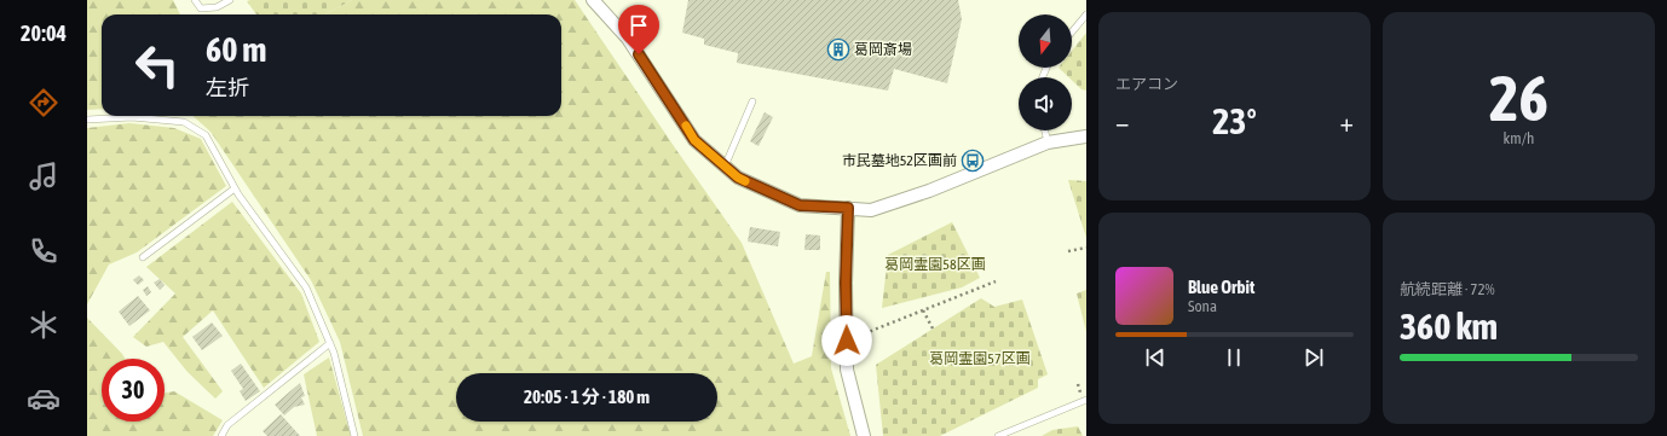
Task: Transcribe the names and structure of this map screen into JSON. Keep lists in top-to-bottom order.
{
  "parks": ["葛岡霊園58区画", "葛岡霊園57区画"],
  "places": {
    "building": ["葛岡斎場"],
    "bus stop": ["市民墓地52区画前"]
  },
  "north": "bottom",
  "page": {
    "tabs": "20:04",
    "tile": [
      "エアコン",
      ["26", "km/h"],
      ["航続距離 · 72%", "360 km"]
    ],
    "turn": ["60 m", "左折"],
    "heat": ["−", "23°", "+"],
    "song": ["Blue Orbit", "Sona"],
    "limit": "30",
    "trip": "20:05 · 1 分 · 180 m"
  }
}
